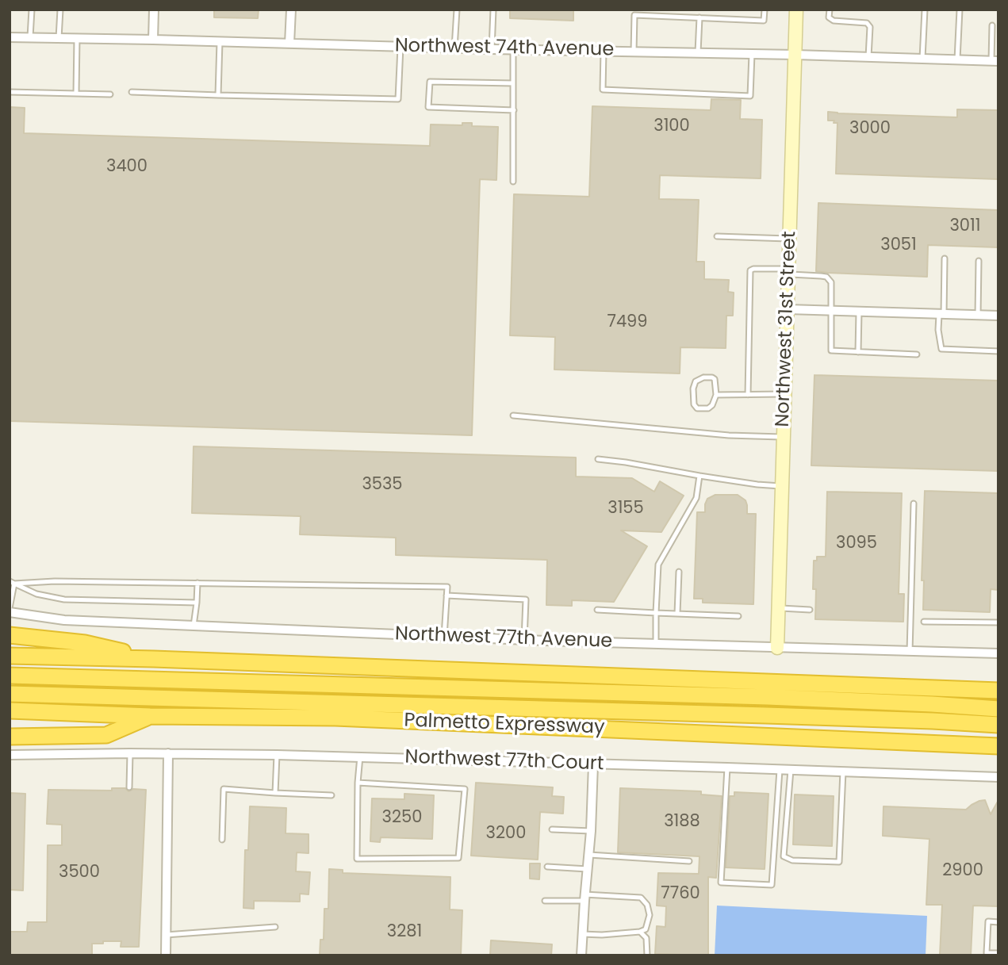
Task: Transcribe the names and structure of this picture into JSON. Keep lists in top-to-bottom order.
{
  "streets": {
    "highway": ["Palmetto Expressway"],
    "street": [
      "Northwest 74th Avenue",
      "Northwest 31st Street",
      "Northwest 77th Avenue",
      "Northwest 77th Court"
    ]
  },
  "crossings": [
    ["Northwest 74th Avenue", "Northwest 31st Street"],
    ["Northwest 31st Street", "Northwest 77th Avenue"]
  ],
  "house_numbers": [
    "3100",
    "3000",
    "3400",
    "3011",
    "3051",
    "7499",
    "3535",
    "3155",
    "3095",
    "3250",
    "3188",
    "3200",
    "2900",
    "3500",
    "7760",
    "3281"
  ]
}
